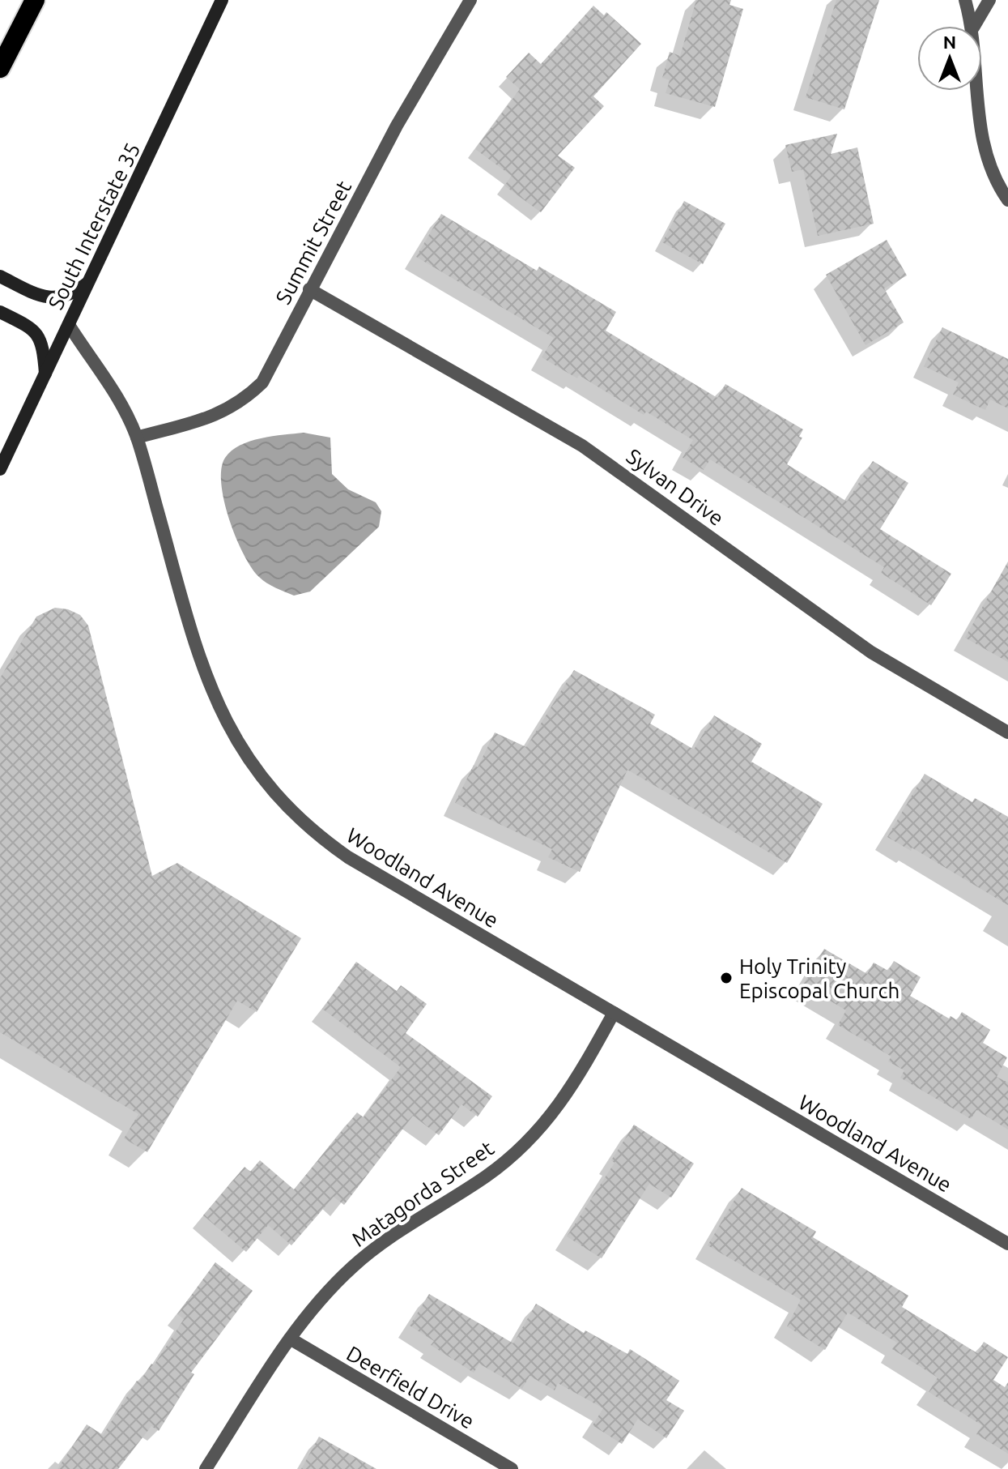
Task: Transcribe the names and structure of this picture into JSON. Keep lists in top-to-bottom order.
{
  "streets": {
    "main road": ["South Interstate 35"],
    "street": [
      "Summit Street",
      "Sylvan Drive",
      "Woodland Avenue",
      "Matagorda Street",
      "Deerfield Drive"
    ]
  },
  "crossings": [
    ["South Interstate 35", "Woodland Avenue"],
    ["Summit Street", "Sylvan Drive"],
    ["Summit Street", "Woodland Avenue"],
    ["Woodland Avenue", "Matagorda Street"],
    ["Matagorda Street", "Deerfield Drive"]
  ],
  "places": ["Holy Trinity Episcopal Church"],
  "north": "top"
}
